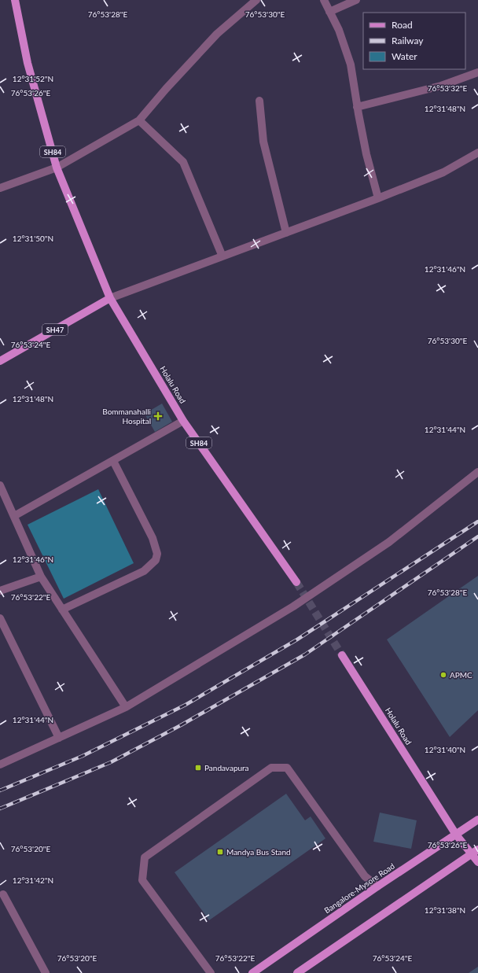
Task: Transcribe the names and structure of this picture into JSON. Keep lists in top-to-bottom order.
{
  "streets": {
    "main road": [
      "SH84",
      "SH47",
      "Holalu Road",
      "Bangalore-Mysore Road"
    ]
  },
  "crossings": [
    ["SH84", "SH47"],
    ["SH84", "Holalu Road"],
    ["SH47", "Holalu Road"],
    ["Holalu Road", "Bangalore-Mysore Road"]
  ],
  "places": {
    "health": ["Bommanahalli Hospital"],
    "other": ["APMC"],
    "transit": ["Pandavapura", "Mandya Bus Stand"]
  },
  "legend": ["Road", "Railway", "Water"],
  "coordinates": [
    "76°53'28\"E",
    "76°53'30\"E",
    "12°31'52\"N",
    "76°53'32\"E",
    "76°53'26\"E",
    "12°31'48\"N",
    "12°31'50\"N",
    "12°31'46\"N",
    "76°53'24\"E",
    "12°31'44\"N",
    "76°53'22\"E",
    "12°31'40\"N",
    "76°53'20\"E",
    "12°31'42\"N",
    "12°31'38\"N"
  ]
}
